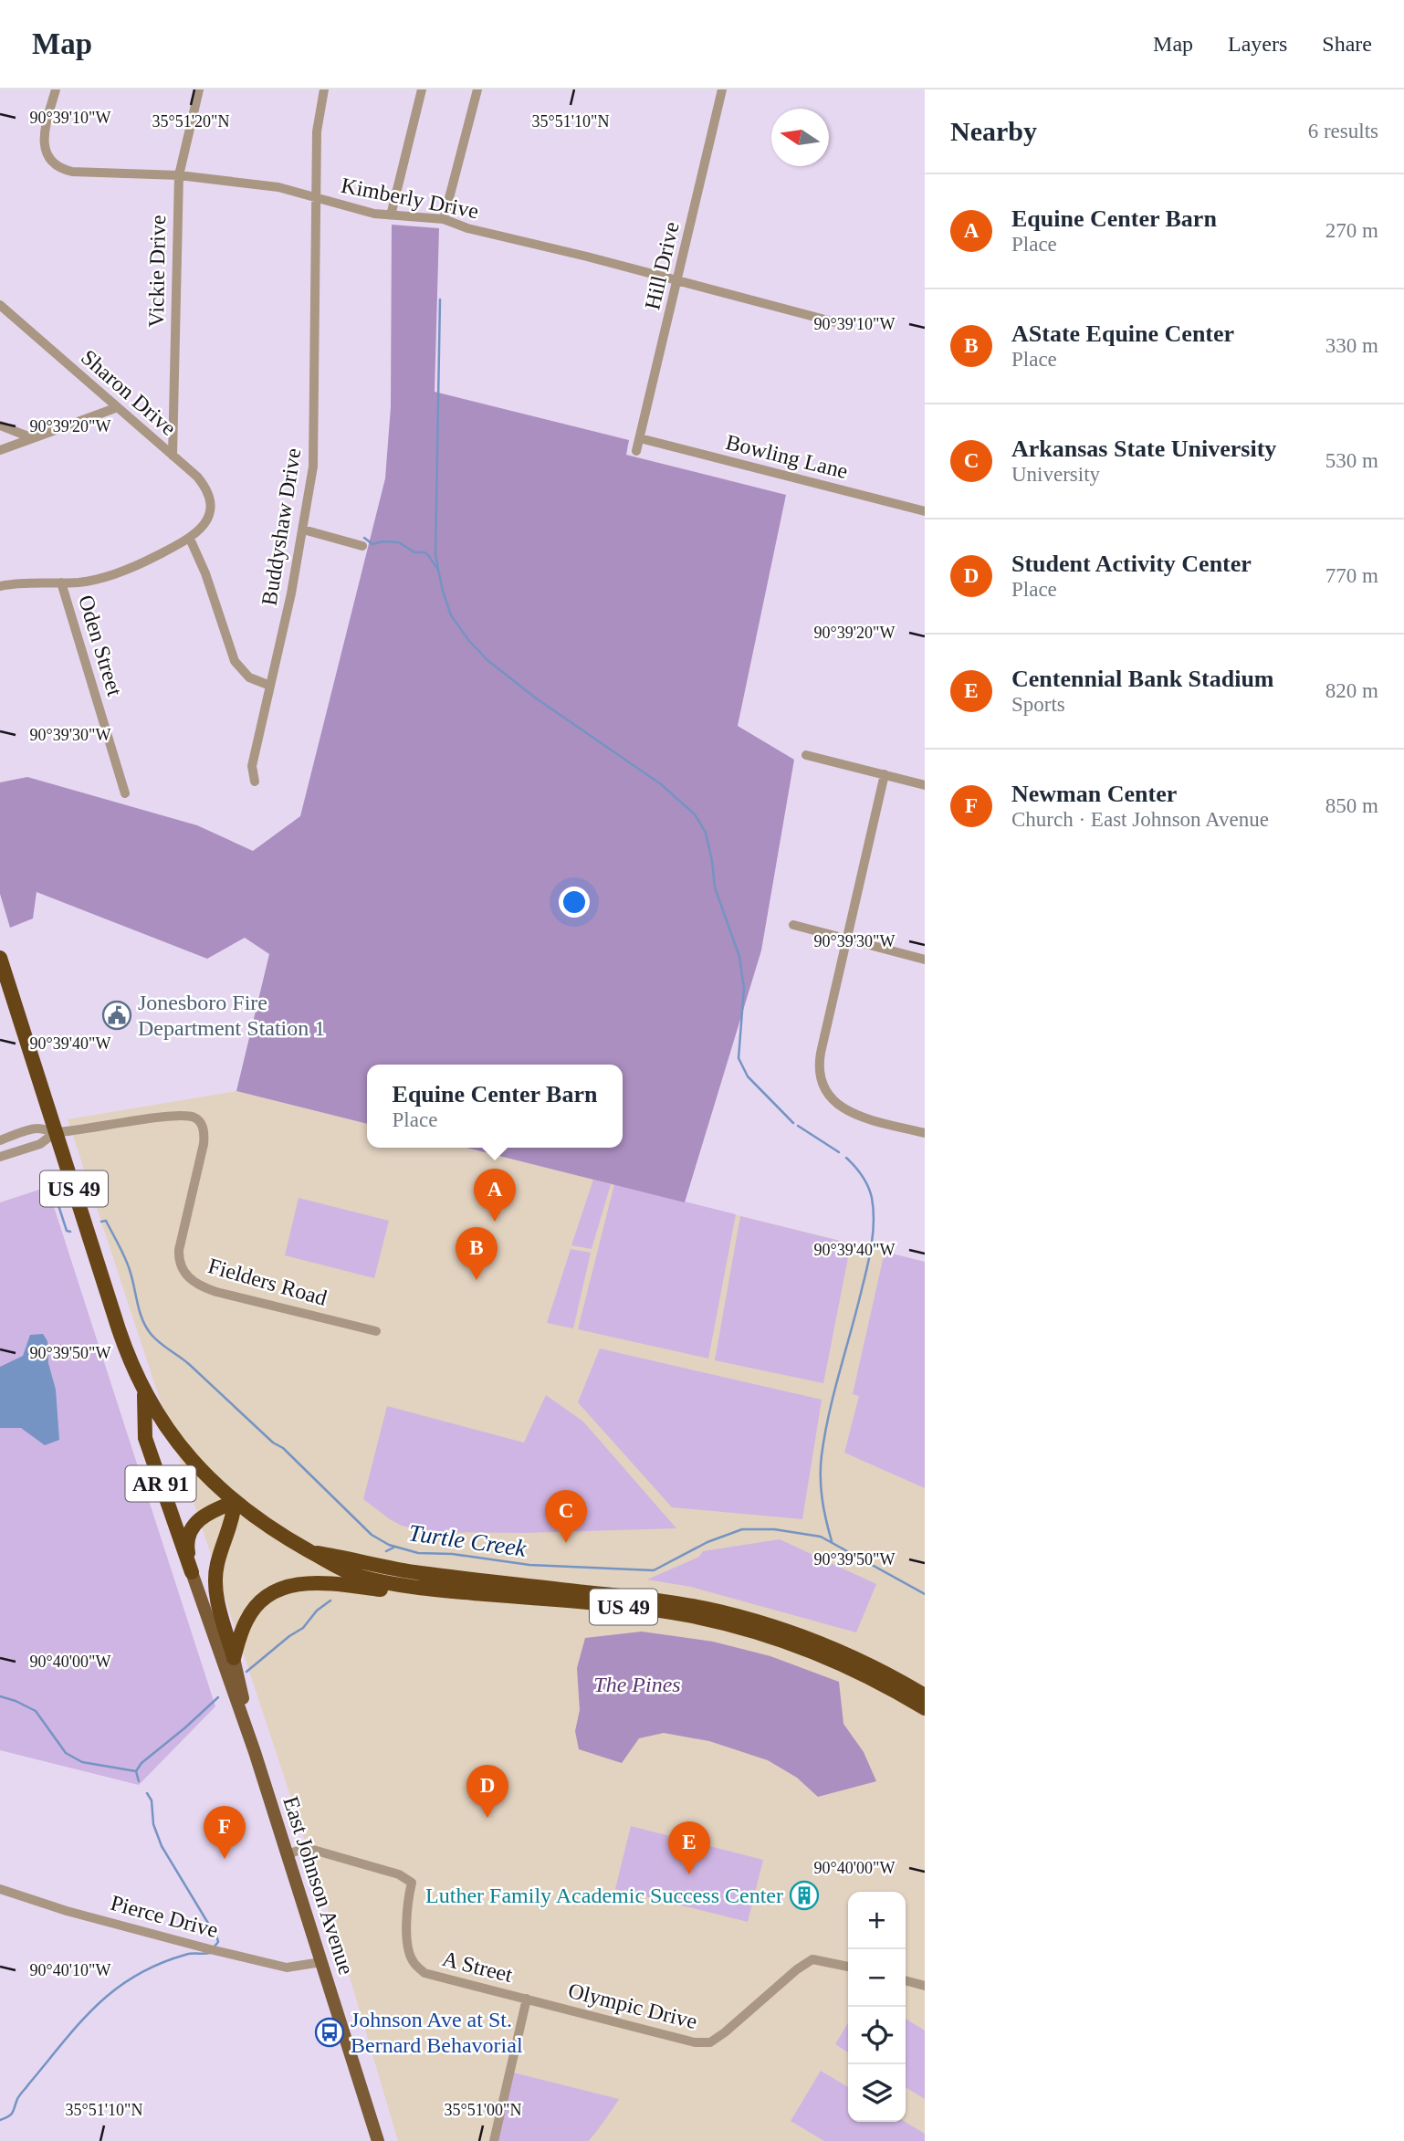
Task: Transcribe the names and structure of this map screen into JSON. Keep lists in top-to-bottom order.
{
  "streets": {
    "highway": ["US 49", "AR 91"],
    "main road": ["East Johnson Avenue"],
    "street": [
      "Kimberly Drive",
      "Hill Drive",
      "Vickie Drive",
      "Sharon Drive",
      "Bowling Lane",
      "Buddyshaw Drive",
      "Oden Street",
      "Fielders Road",
      "Pierce Drive",
      "A Street",
      "Olympic Drive"
    ]
  },
  "crossings": [
    ["Kimberly Drive", "Hill Drive"],
    ["Kimberly Drive", "Vickie Drive"],
    ["Kimberly Drive", "Buddyshaw Drive"],
    ["Hill Drive", "Bowling Lane"],
    ["Vickie Drive", "Sharon Drive"],
    ["US 49", "Fielders Road"],
    ["US 49", "AR 91"],
    ["AR 91", "East Johnson Avenue"],
    ["East Johnson Avenue", "Pierce Drive"],
    ["East Johnson Avenue", "A Street"],
    ["A Street", "Olympic Drive"]
  ],
  "water": ["Turtle Creek"],
  "parks": ["The Pines"],
  "places": {
    "public building": ["Jonesboro Fire Department Station 1"],
    "building": ["Luther Family Academic Success Center"],
    "bus stop": ["Johnson Ave at St. Bernard Behavorial"]
  },
  "north": "left",
  "page": {
    "header": "Map",
    "nav": ["Map", "Layers", "Share"],
    "heading": ["Nearby", "6 results"],
    "list": [
      {
        "mark": "A",
        "name": "Equine Center Barn",
        "note": "Place",
        "value": "270 m"
      },
      {
        "mark": "B",
        "name": "AState Equine Center",
        "note": "Place",
        "value": "330 m"
      },
      {
        "mark": "C",
        "name": "Arkansas State University",
        "note": "University",
        "value": "530 m"
      },
      {
        "mark": "D",
        "name": "Student Activity Center",
        "note": "Place",
        "value": "770 m"
      },
      {
        "mark": "E",
        "name": "Centennial Bank Stadium",
        "note": "Sports",
        "value": "820 m"
      },
      {
        "mark": "F",
        "name": "Newman Center",
        "note": "Church · East Johnson Avenue",
        "value": "850 m"
      }
    ],
    "popup": ["Equine Center Barn", "Place"],
    "pins": [
      "A",
      "B",
      "C",
      "D",
      "F",
      "E"
    ],
    "map_buttons": ["+", "−"]
  },
  "coordinates": [
    "90°39'10\"W",
    "35°51'10\"N",
    "35°51'20\"N",
    "90°39'20\"W",
    "90°39'30\"W",
    "90°39'40\"W",
    "90°39'50\"W",
    "90°40'00\"W",
    "90°40'10\"W",
    "35°51'00\"N"
  ]
}
